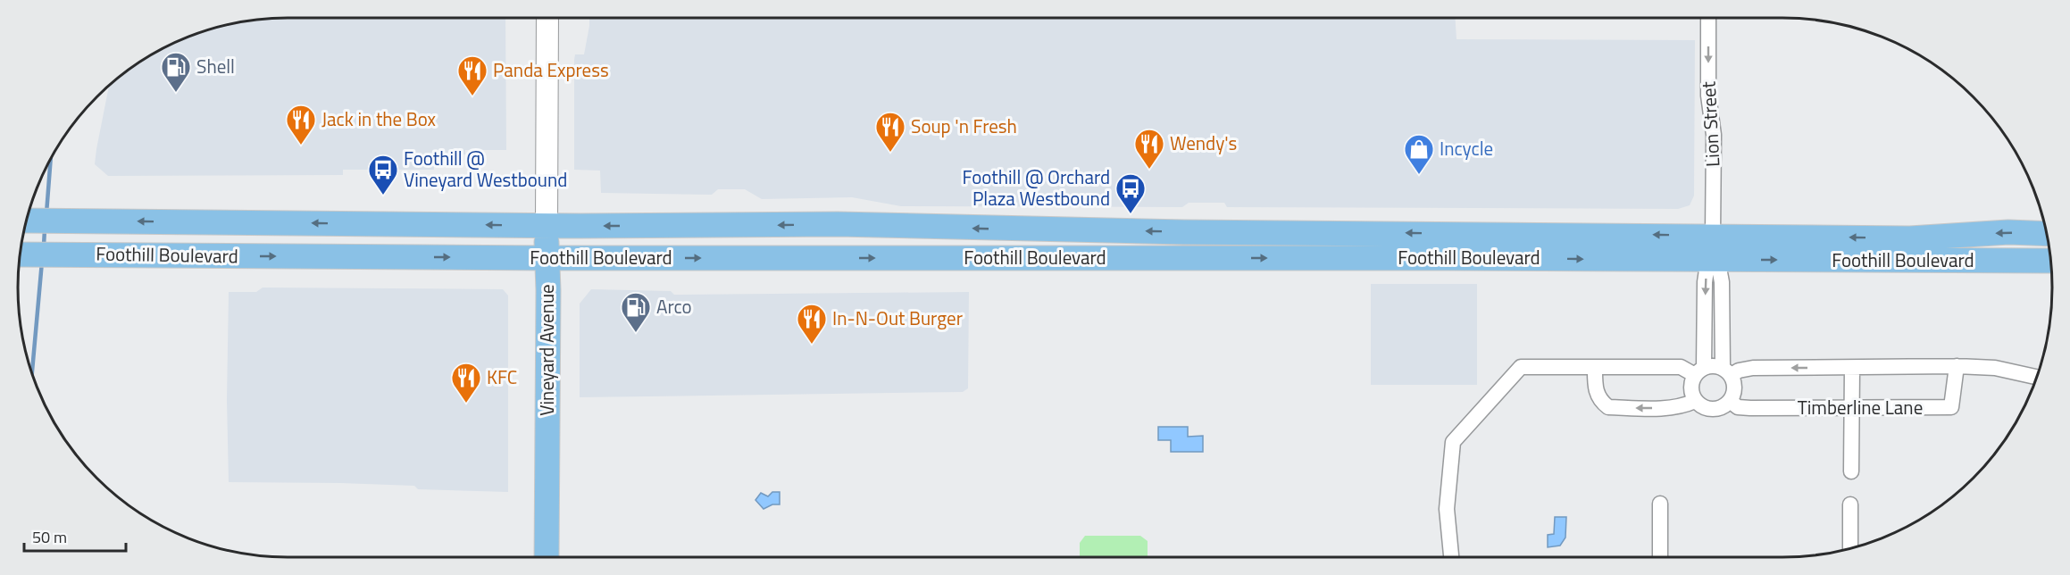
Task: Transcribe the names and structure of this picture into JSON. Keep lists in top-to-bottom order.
{
  "streets": {
    "main road": ["Foothill Boulevard", "Vineyard Avenue"],
    "street": ["Lion Street", "Timberline Lane"]
  },
  "crossings": [
    ["Lion Street", "Foothill Boulevard"],
    ["Foothill Boulevard", "Vineyard Avenue"]
  ],
  "one_way": ["Lion Street"],
  "places": {
    "fuel station": ["Shell", "Arco"],
    "restaurant": [
      "Panda Express",
      "Jack in the Box",
      "Soup 'n Fresh",
      "Wendy's",
      "In-N-Out Burger",
      "KFC"
    ],
    "shop": ["Incycle"],
    "bus stop": ["Foothill @ Vineyard Westbound", "Foothill @ Orchard Plaza Westbound"]
  },
  "scale_bar": "50 m"
}
